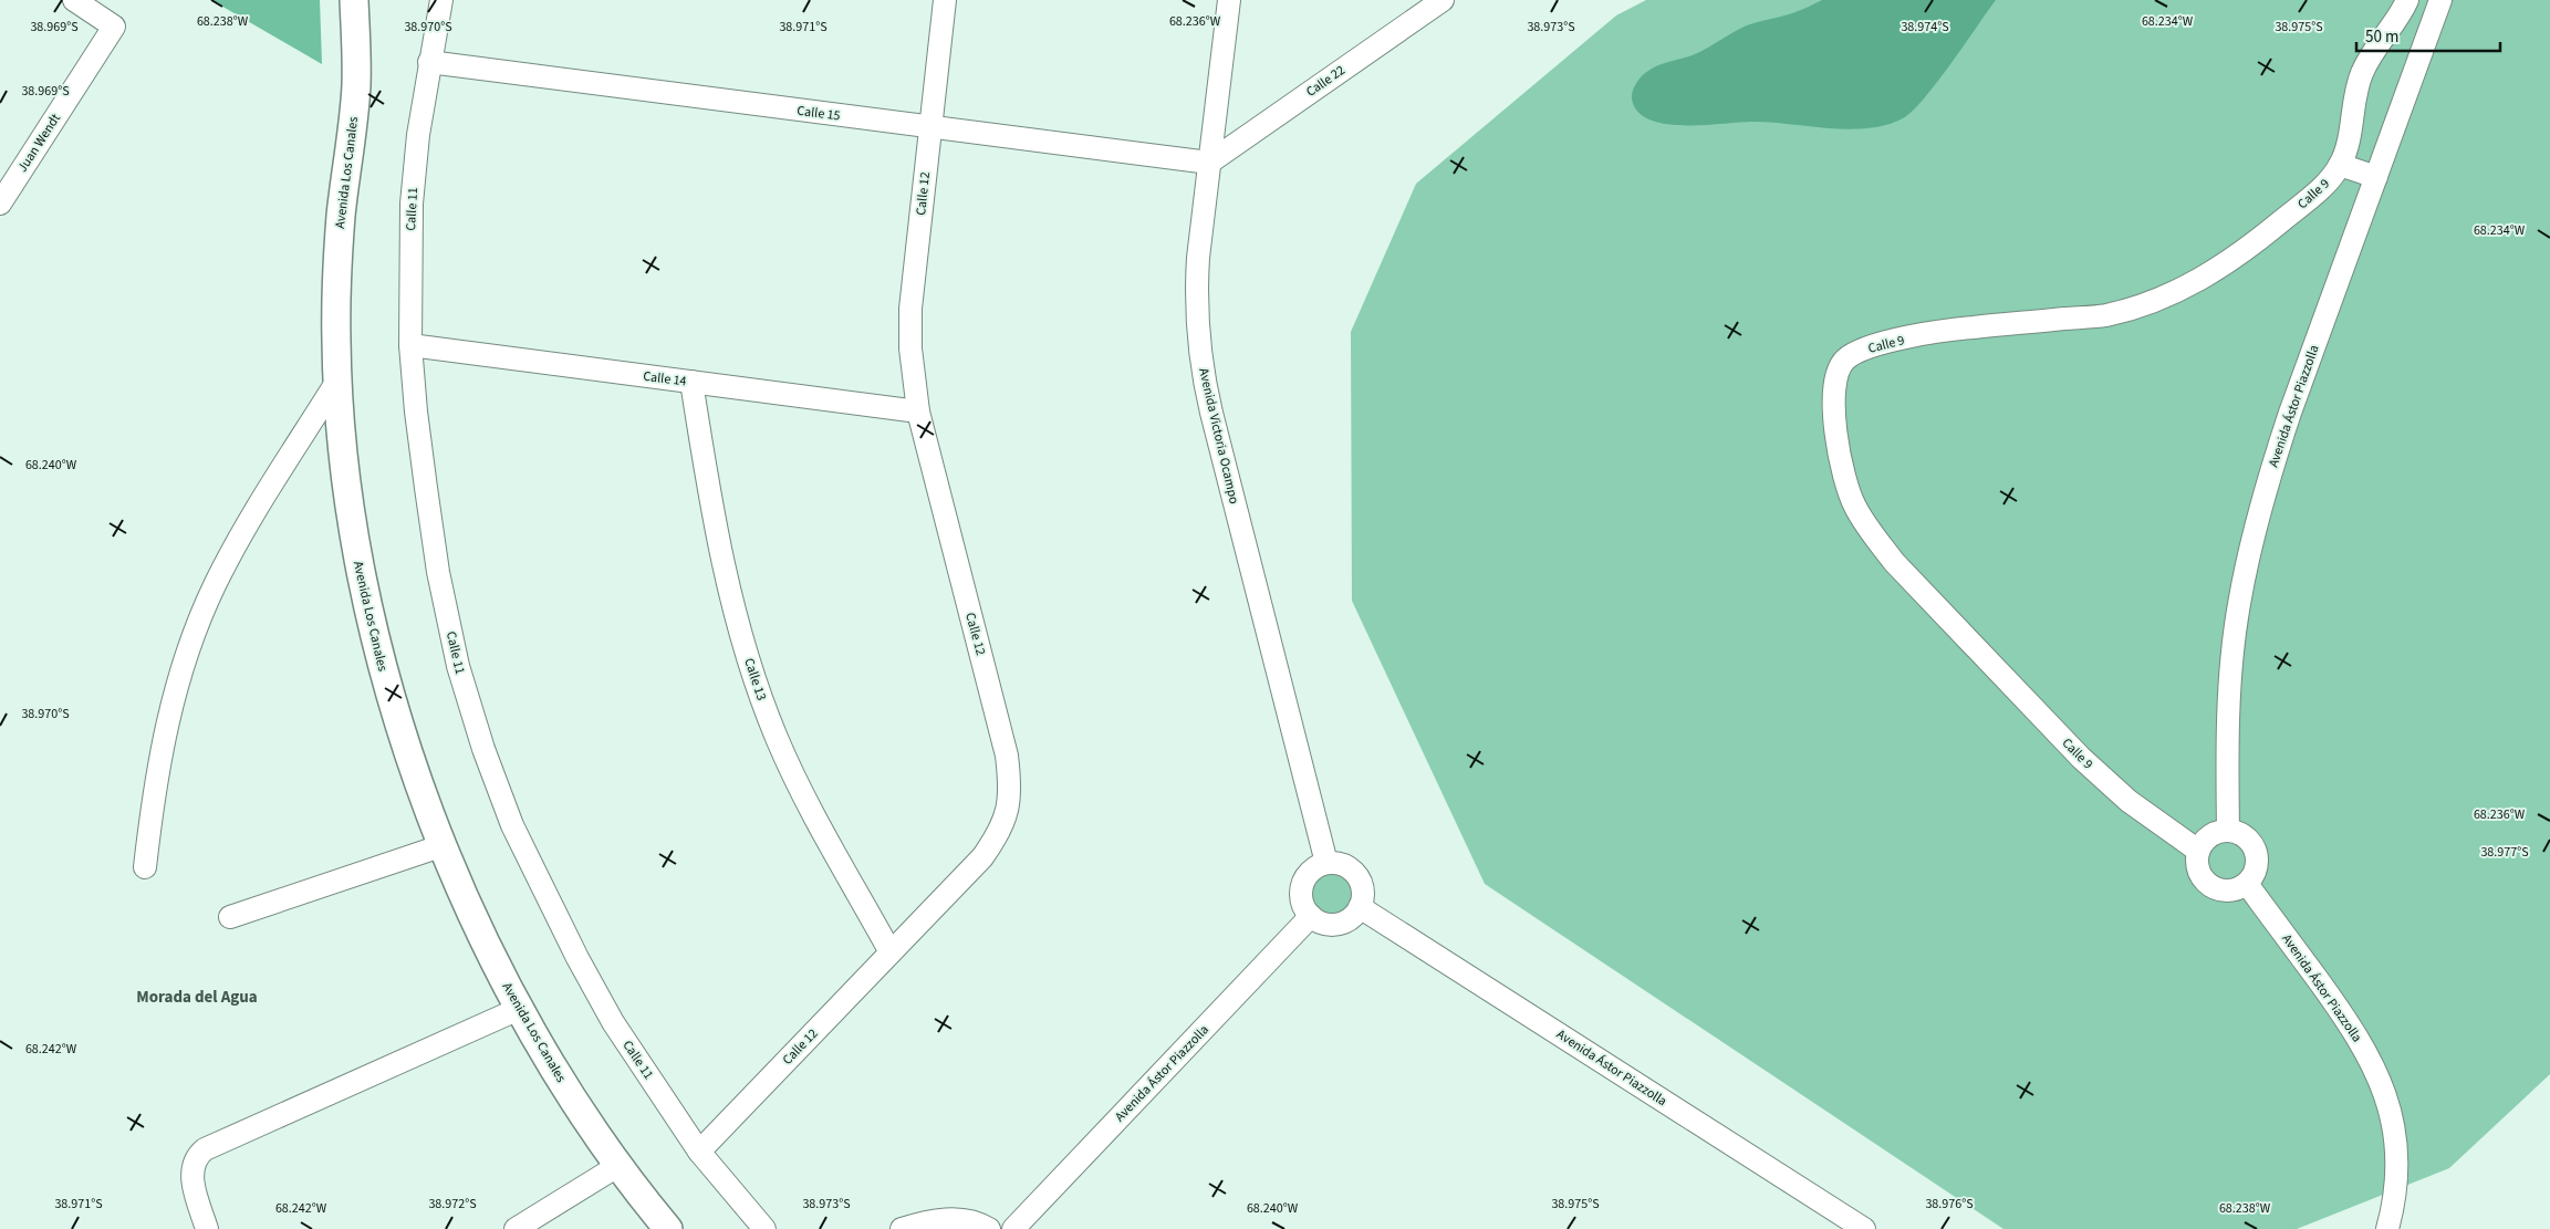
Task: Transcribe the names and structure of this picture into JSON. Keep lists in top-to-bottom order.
{
  "streets": {
    "main road": ["Avenida Los Canales"],
    "street": [
      "Calle 22",
      "Calle 15",
      "Juan Wendt",
      "Calle 12",
      "Calle 9",
      "Calle 11",
      "Calle 14",
      "Avenida Ástor Piazzolla",
      "Avenida Victoria Ocampo",
      "Calle 13"
    ]
  },
  "crossings": [
    ["Calle 22", "Calle 15"],
    ["Calle 22", "Avenida Victoria Ocampo"],
    ["Calle 15", "Calle 12"],
    ["Calle 15", "Calle 11"],
    ["Calle 15", "Avenida Victoria Ocampo"],
    ["Calle 12", "Calle 11"],
    ["Calle 12", "Calle 14"],
    ["Calle 12", "Calle 13"],
    ["Calle 9", "Avenida Ástor Piazzolla"],
    ["Calle 11", "Calle 14"],
    ["Calle 14", "Calle 13"],
    ["Avenida Ástor Piazzolla", "Avenida Victoria Ocampo"]
  ],
  "districts": ["Morada del Agua"],
  "scale_bar": "50 m",
  "coordinates": [
    "68.236°W",
    "68.234°W",
    "68.238°W",
    "38.970°S",
    "38.971°S",
    "38.973°S",
    "38.969°S",
    "38.974°S",
    "38.975°S",
    "68.240°W",
    "38.977°S",
    "68.242°W",
    "38.972°S",
    "38.976°S"
  ]
}
